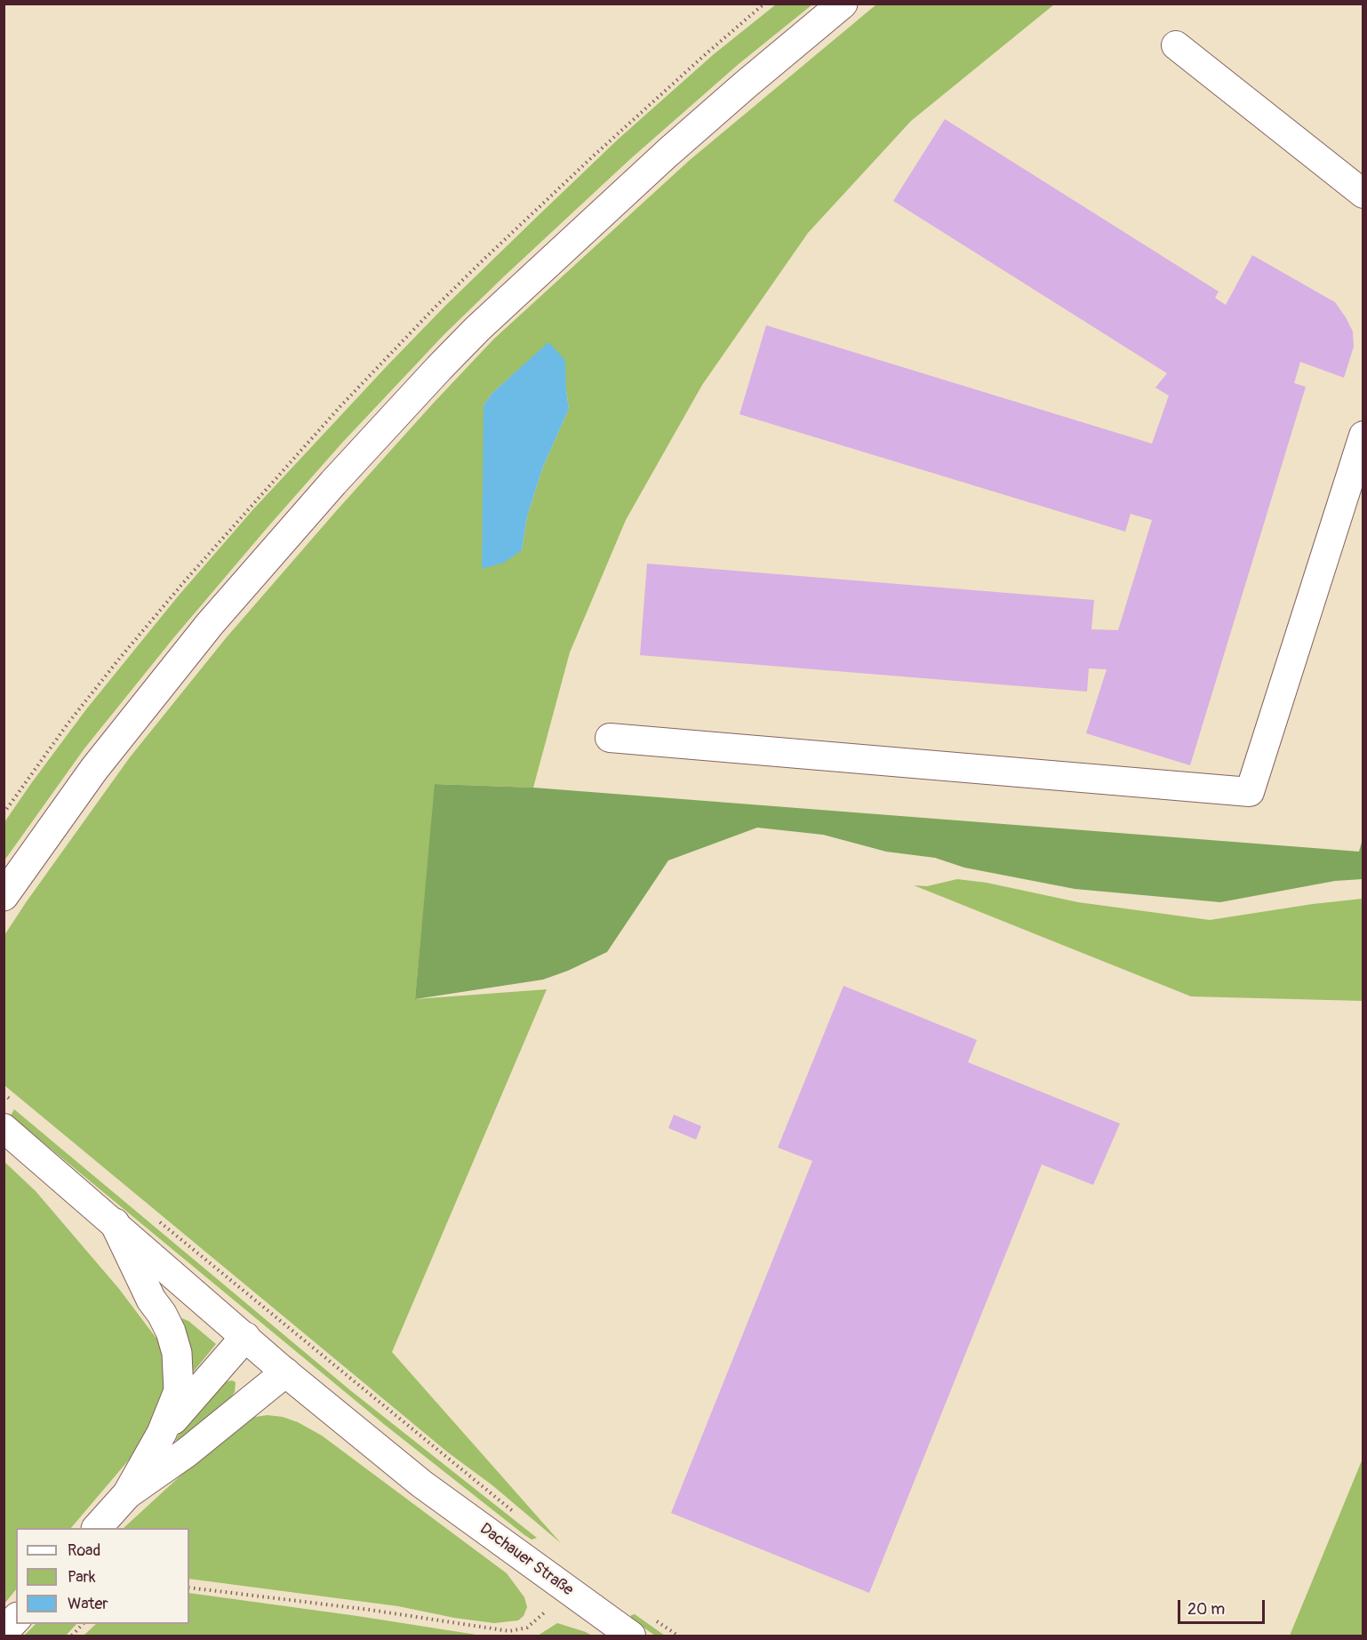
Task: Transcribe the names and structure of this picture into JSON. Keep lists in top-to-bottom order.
{
  "streets": {
    "street": ["Dachauer Straße"]
  },
  "legend": ["Road", "Park", "Water"],
  "scale_bar": "20 m"
}
